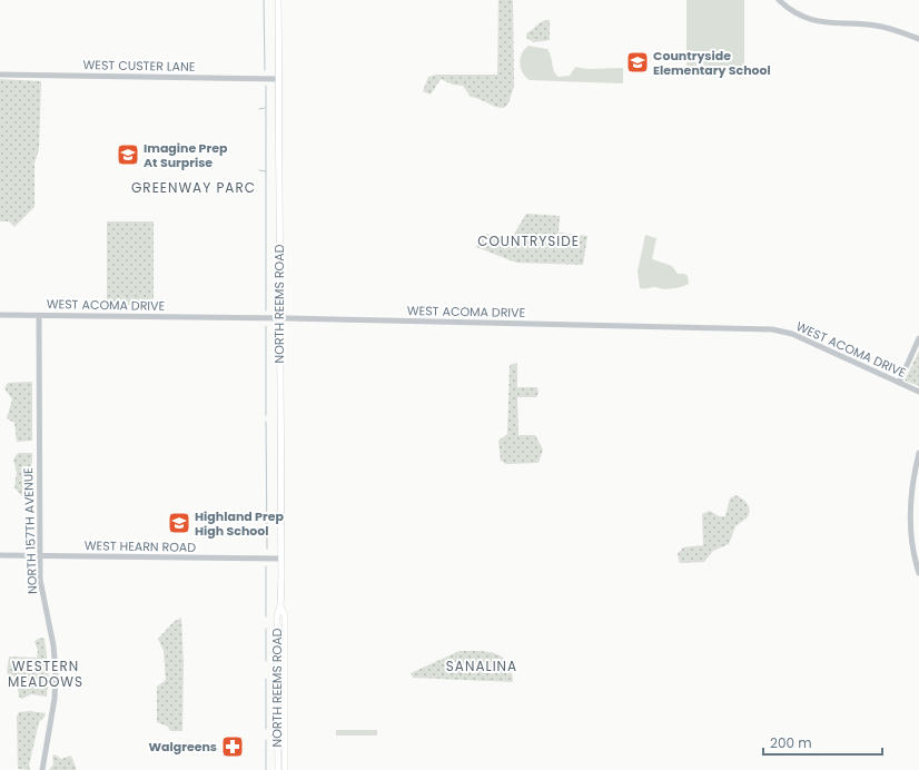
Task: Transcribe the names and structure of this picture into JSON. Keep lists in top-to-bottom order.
{
  "streets": {
    "main road": ["NORTH REEMS ROAD"],
    "street": [
      "WEST CUSTER LANE",
      "WEST ACOMA DRIVE",
      "NORTH 157TH AVENUE",
      "WEST HEARN ROAD"
    ]
  },
  "crossings": [
    ["WEST CUSTER LANE", "NORTH REEMS ROAD"],
    ["NORTH REEMS ROAD", "WEST ACOMA DRIVE"],
    ["NORTH REEMS ROAD", "WEST HEARN ROAD"],
    ["WEST ACOMA DRIVE", "NORTH 157TH AVENUE"],
    ["NORTH 157TH AVENUE", "WEST HEARN ROAD"]
  ],
  "districts": [
    "GREENWAY PARC",
    "COUNTRYSIDE",
    "WESTERN MEADOWS",
    "SANALINA"
  ],
  "places": {
    "school or university": ["Countryside Elementary School", "Imagine Prep At Surprise", "Highland Prep High School"],
    "pharmacy": ["Walgreens"]
  },
  "scale_bar": "200 m"
}
